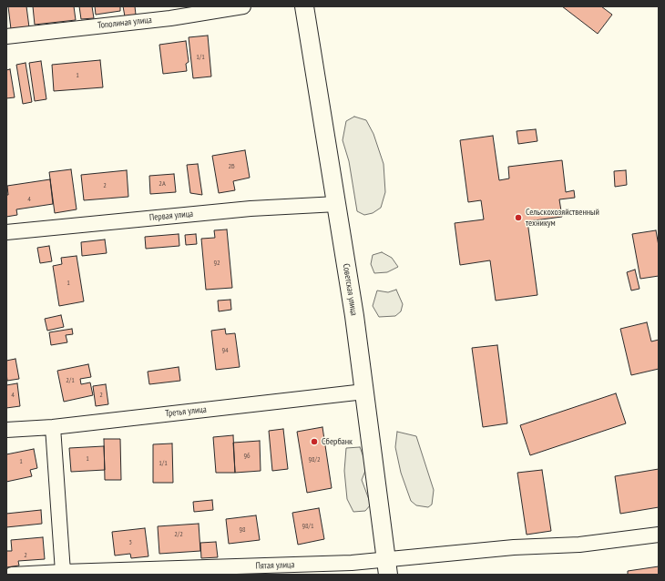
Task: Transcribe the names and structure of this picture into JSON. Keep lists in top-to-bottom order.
{
  "streets": {
    "main road": ["Советская улица"],
    "street": [
      "Тополиная улица",
      "Первая улица",
      "Третья улица",
      "Пятая улица"
    ]
  },
  "crossings": [
    ["Первая улица", "Советская улица"],
    ["Советская улица", "Третья улица"],
    ["Советская улица", "Пятая улица"]
  ],
  "places": ["Сельскохозяйственный техникум", "Сбербанк"],
  "house_numbers": [
    "1/1",
    "1",
    "2Б",
    "2А",
    "2",
    "4",
    "92",
    "1",
    "94",
    "2/1",
    "4",
    "2",
    "96",
    "1",
    "98/2",
    "1",
    "1/1",
    "98/1",
    "98",
    "2/2",
    "3",
    "2"
  ]
}
